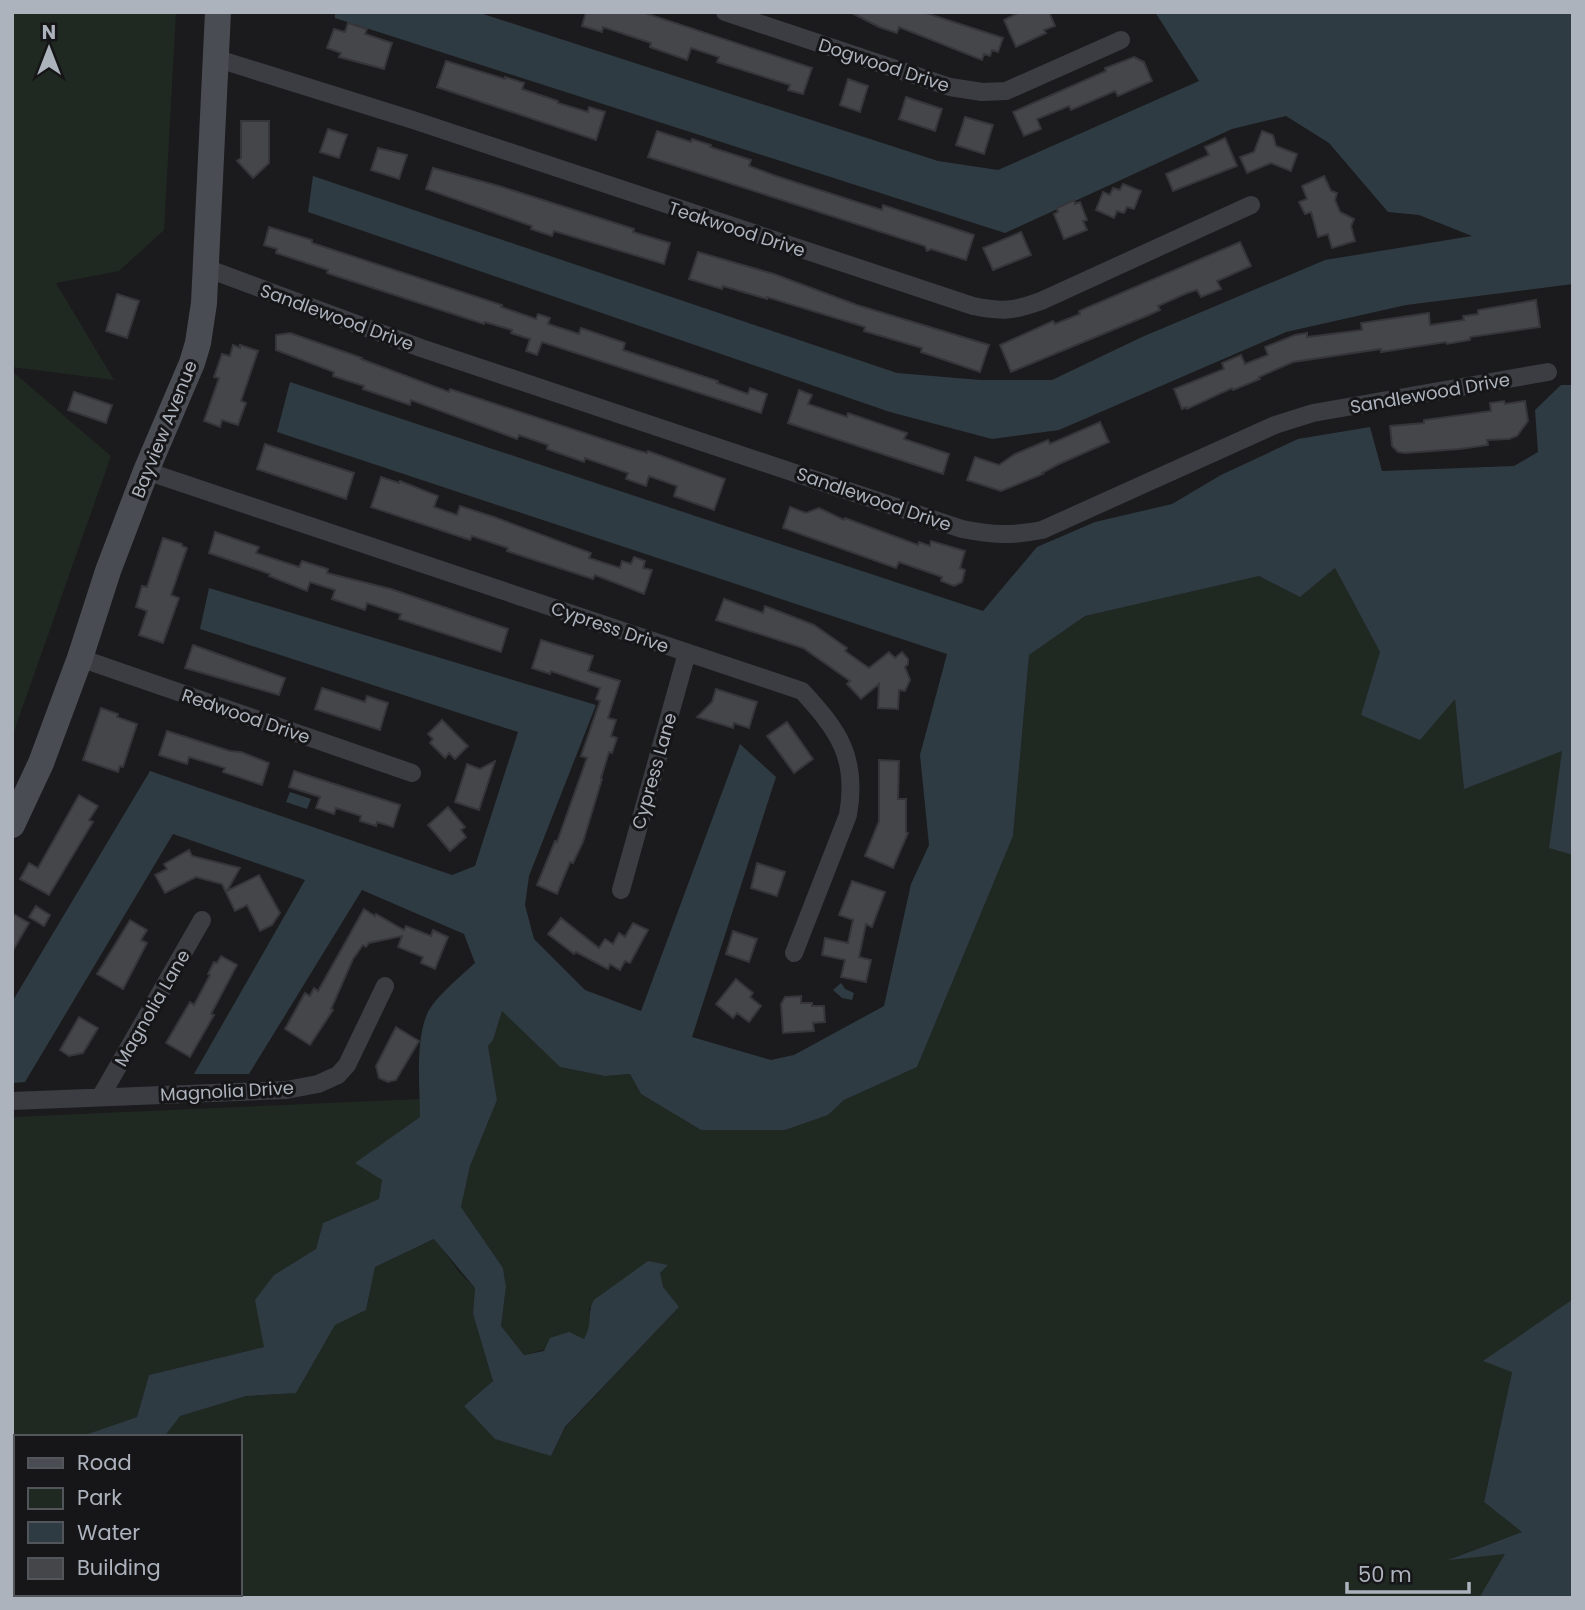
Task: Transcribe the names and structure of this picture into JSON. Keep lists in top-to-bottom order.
{
  "streets": {
    "main road": ["Bayview Avenue"],
    "street": [
      "Dogwood Drive",
      "Teakwood Drive",
      "Sandlewood Drive",
      "Cypress Drive",
      "Redwood Drive",
      "Cypress Lane",
      "Magnolia Lane",
      "Magnolia Drive"
    ]
  },
  "crossings": [
    ["Teakwood Drive", "Bayview Avenue"],
    ["Sandlewood Drive", "Bayview Avenue"],
    ["Bayview Avenue", "Cypress Drive"],
    ["Bayview Avenue", "Redwood Drive"],
    ["Cypress Drive", "Cypress Lane"],
    ["Magnolia Lane", "Magnolia Drive"]
  ],
  "legend": [
    "Road",
    "Park",
    "Water",
    "Building"
  ],
  "scale_bar": "50 m",
  "north": "top"
}
